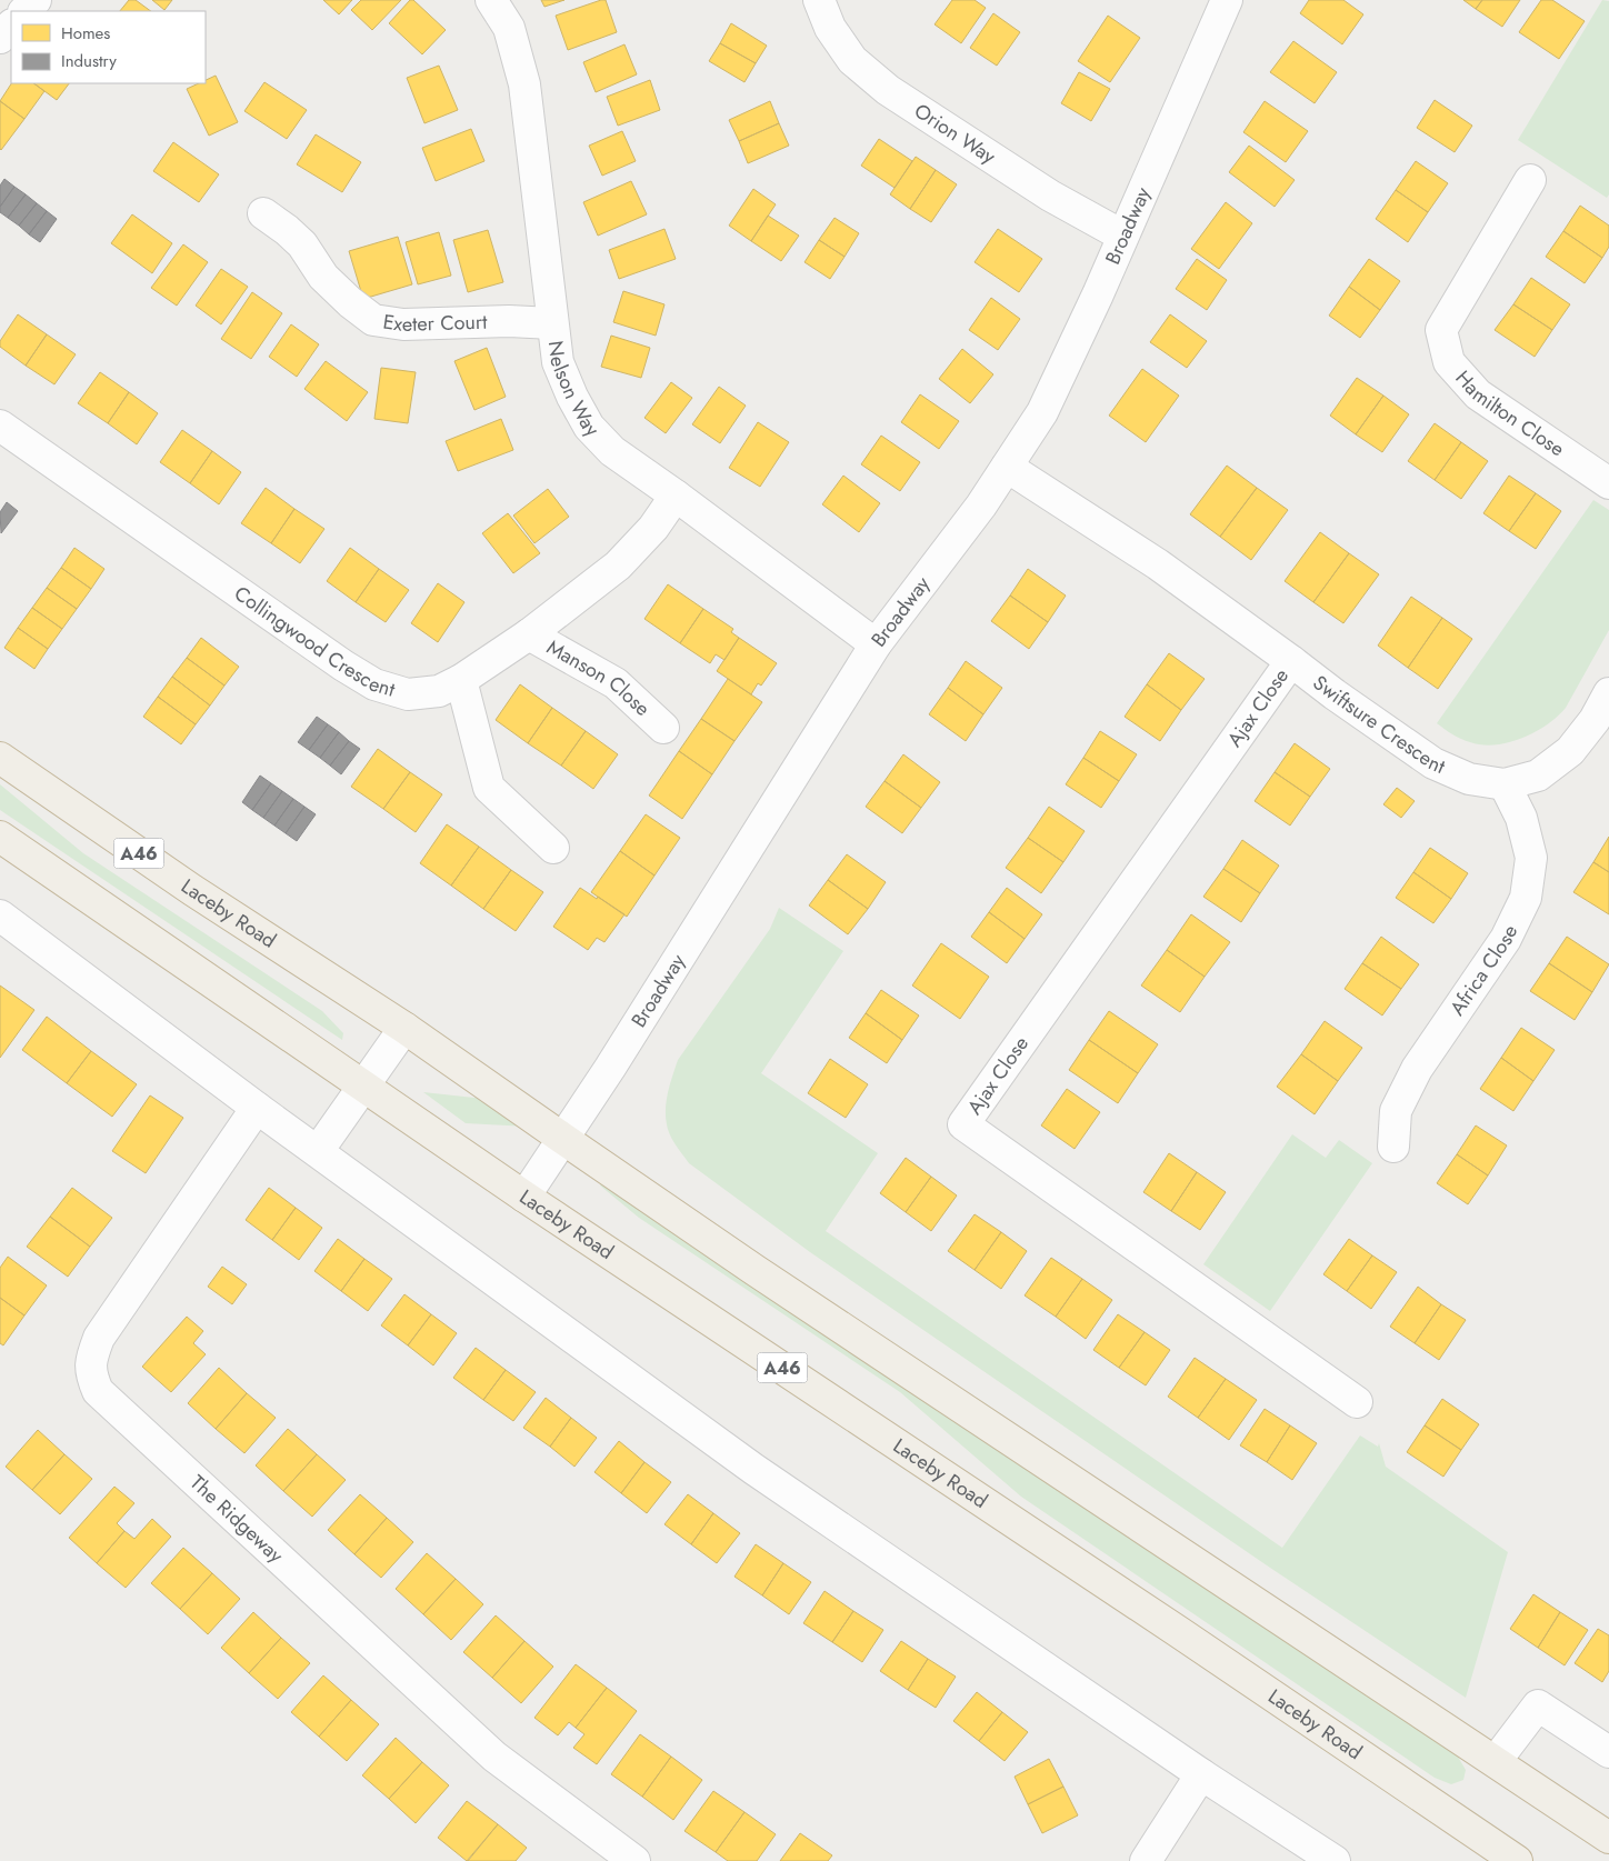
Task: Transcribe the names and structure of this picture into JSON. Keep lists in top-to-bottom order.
{
  "streets": {
    "highway": ["A46", "Laceby Road"],
    "street": [
      "Orion Way",
      "Broadway",
      "Exeter Court",
      "Nelson Way",
      "Hamilton Close",
      "Collingwood Crescent",
      "Manson Close",
      "Ajax Close",
      "Swiftsure Crescent",
      "Africa Close",
      "The Ridgeway"
    ]
  },
  "crossings": [
    ["Orion Way", "Broadway"],
    ["Broadway", "Nelson Way"],
    ["Broadway", "Swiftsure Crescent"],
    ["Broadway", "Laceby Road"],
    ["Exeter Court", "Nelson Way"],
    ["Nelson Way", "Collingwood Crescent"],
    ["Collingwood Crescent", "Manson Close"],
    ["Ajax Close", "Swiftsure Crescent"],
    ["Swiftsure Crescent", "Africa Close"]
  ],
  "legend": ["Homes", "Industry"]
}
